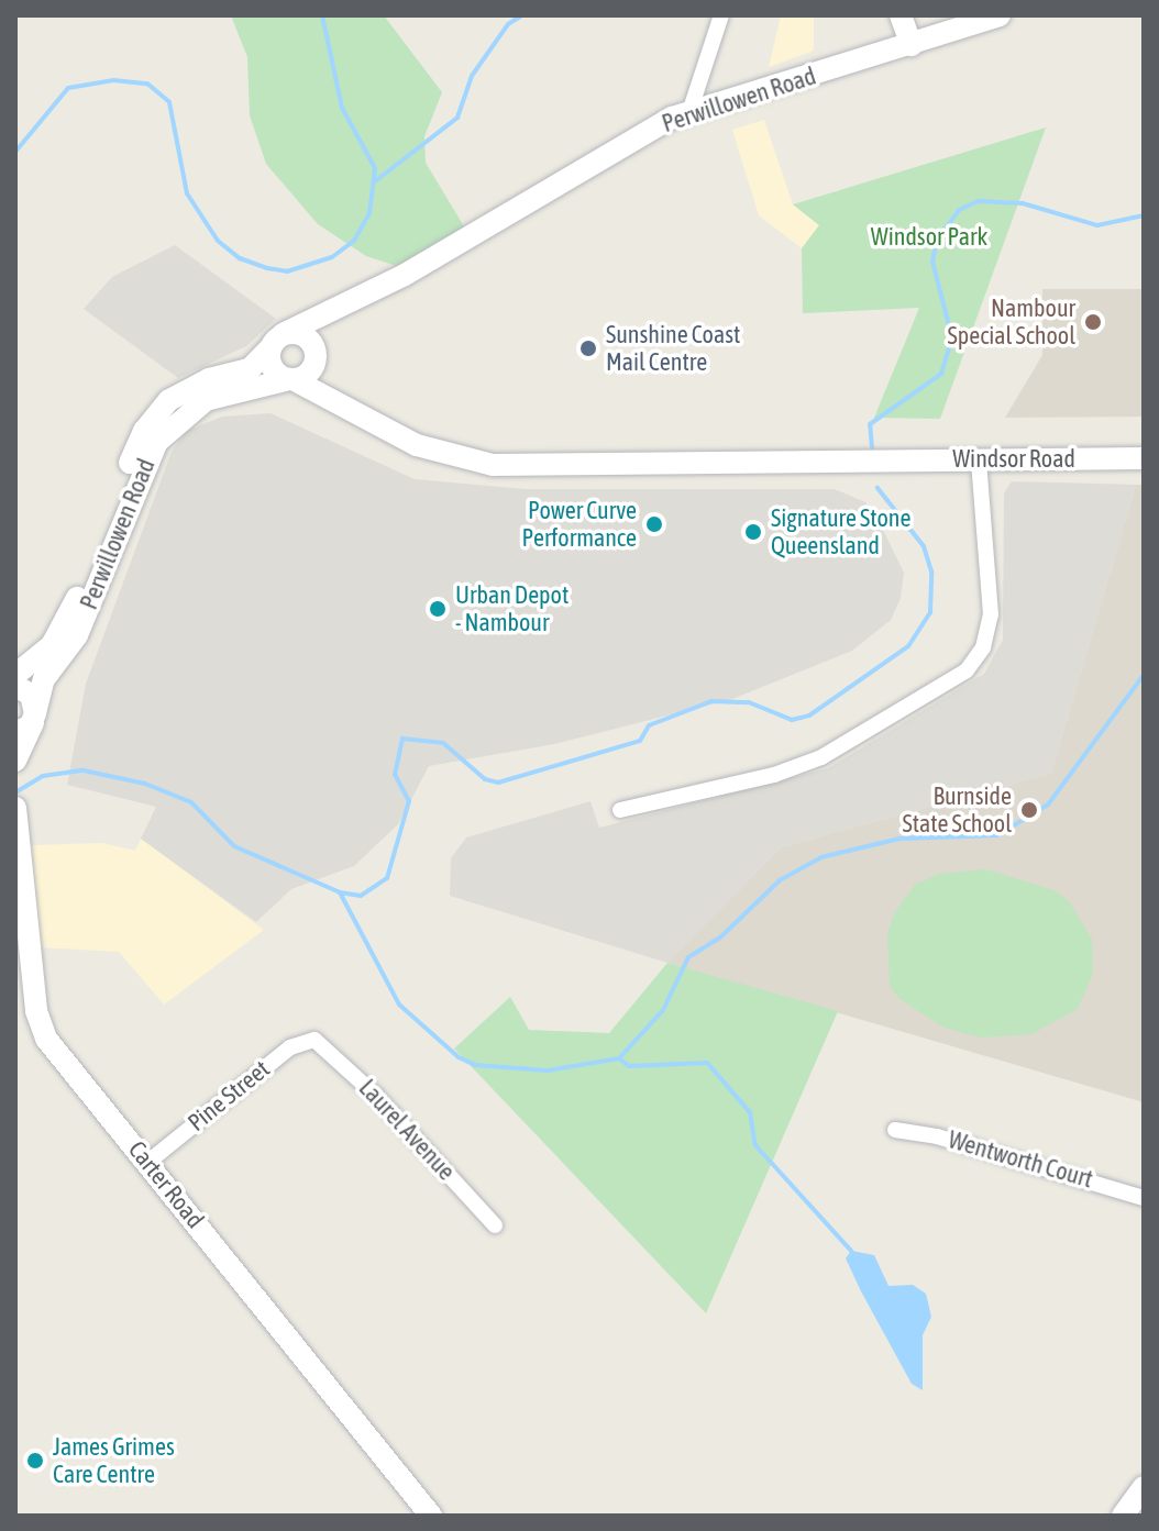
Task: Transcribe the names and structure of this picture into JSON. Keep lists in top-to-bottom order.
{
  "streets": {
    "street": [
      "Perwillowen Road",
      "Windsor Road",
      "Pine Street",
      "Laurel Avenue",
      "Wentworth Court",
      "Carter Road"
    ]
  },
  "crossings": [
    ["Pine Street", "Laurel Avenue"],
    ["Pine Street", "Carter Road"]
  ],
  "parks": ["Windsor Park"],
  "places": [
    "Nambour Special School",
    "Sunshine Coast Mail Centre",
    "Power Curve Performance",
    "Signature Stone Queensland",
    "Urban Depot - Nambour",
    "Burnside State School",
    "James Grimes Care Centre"
  ]
}
